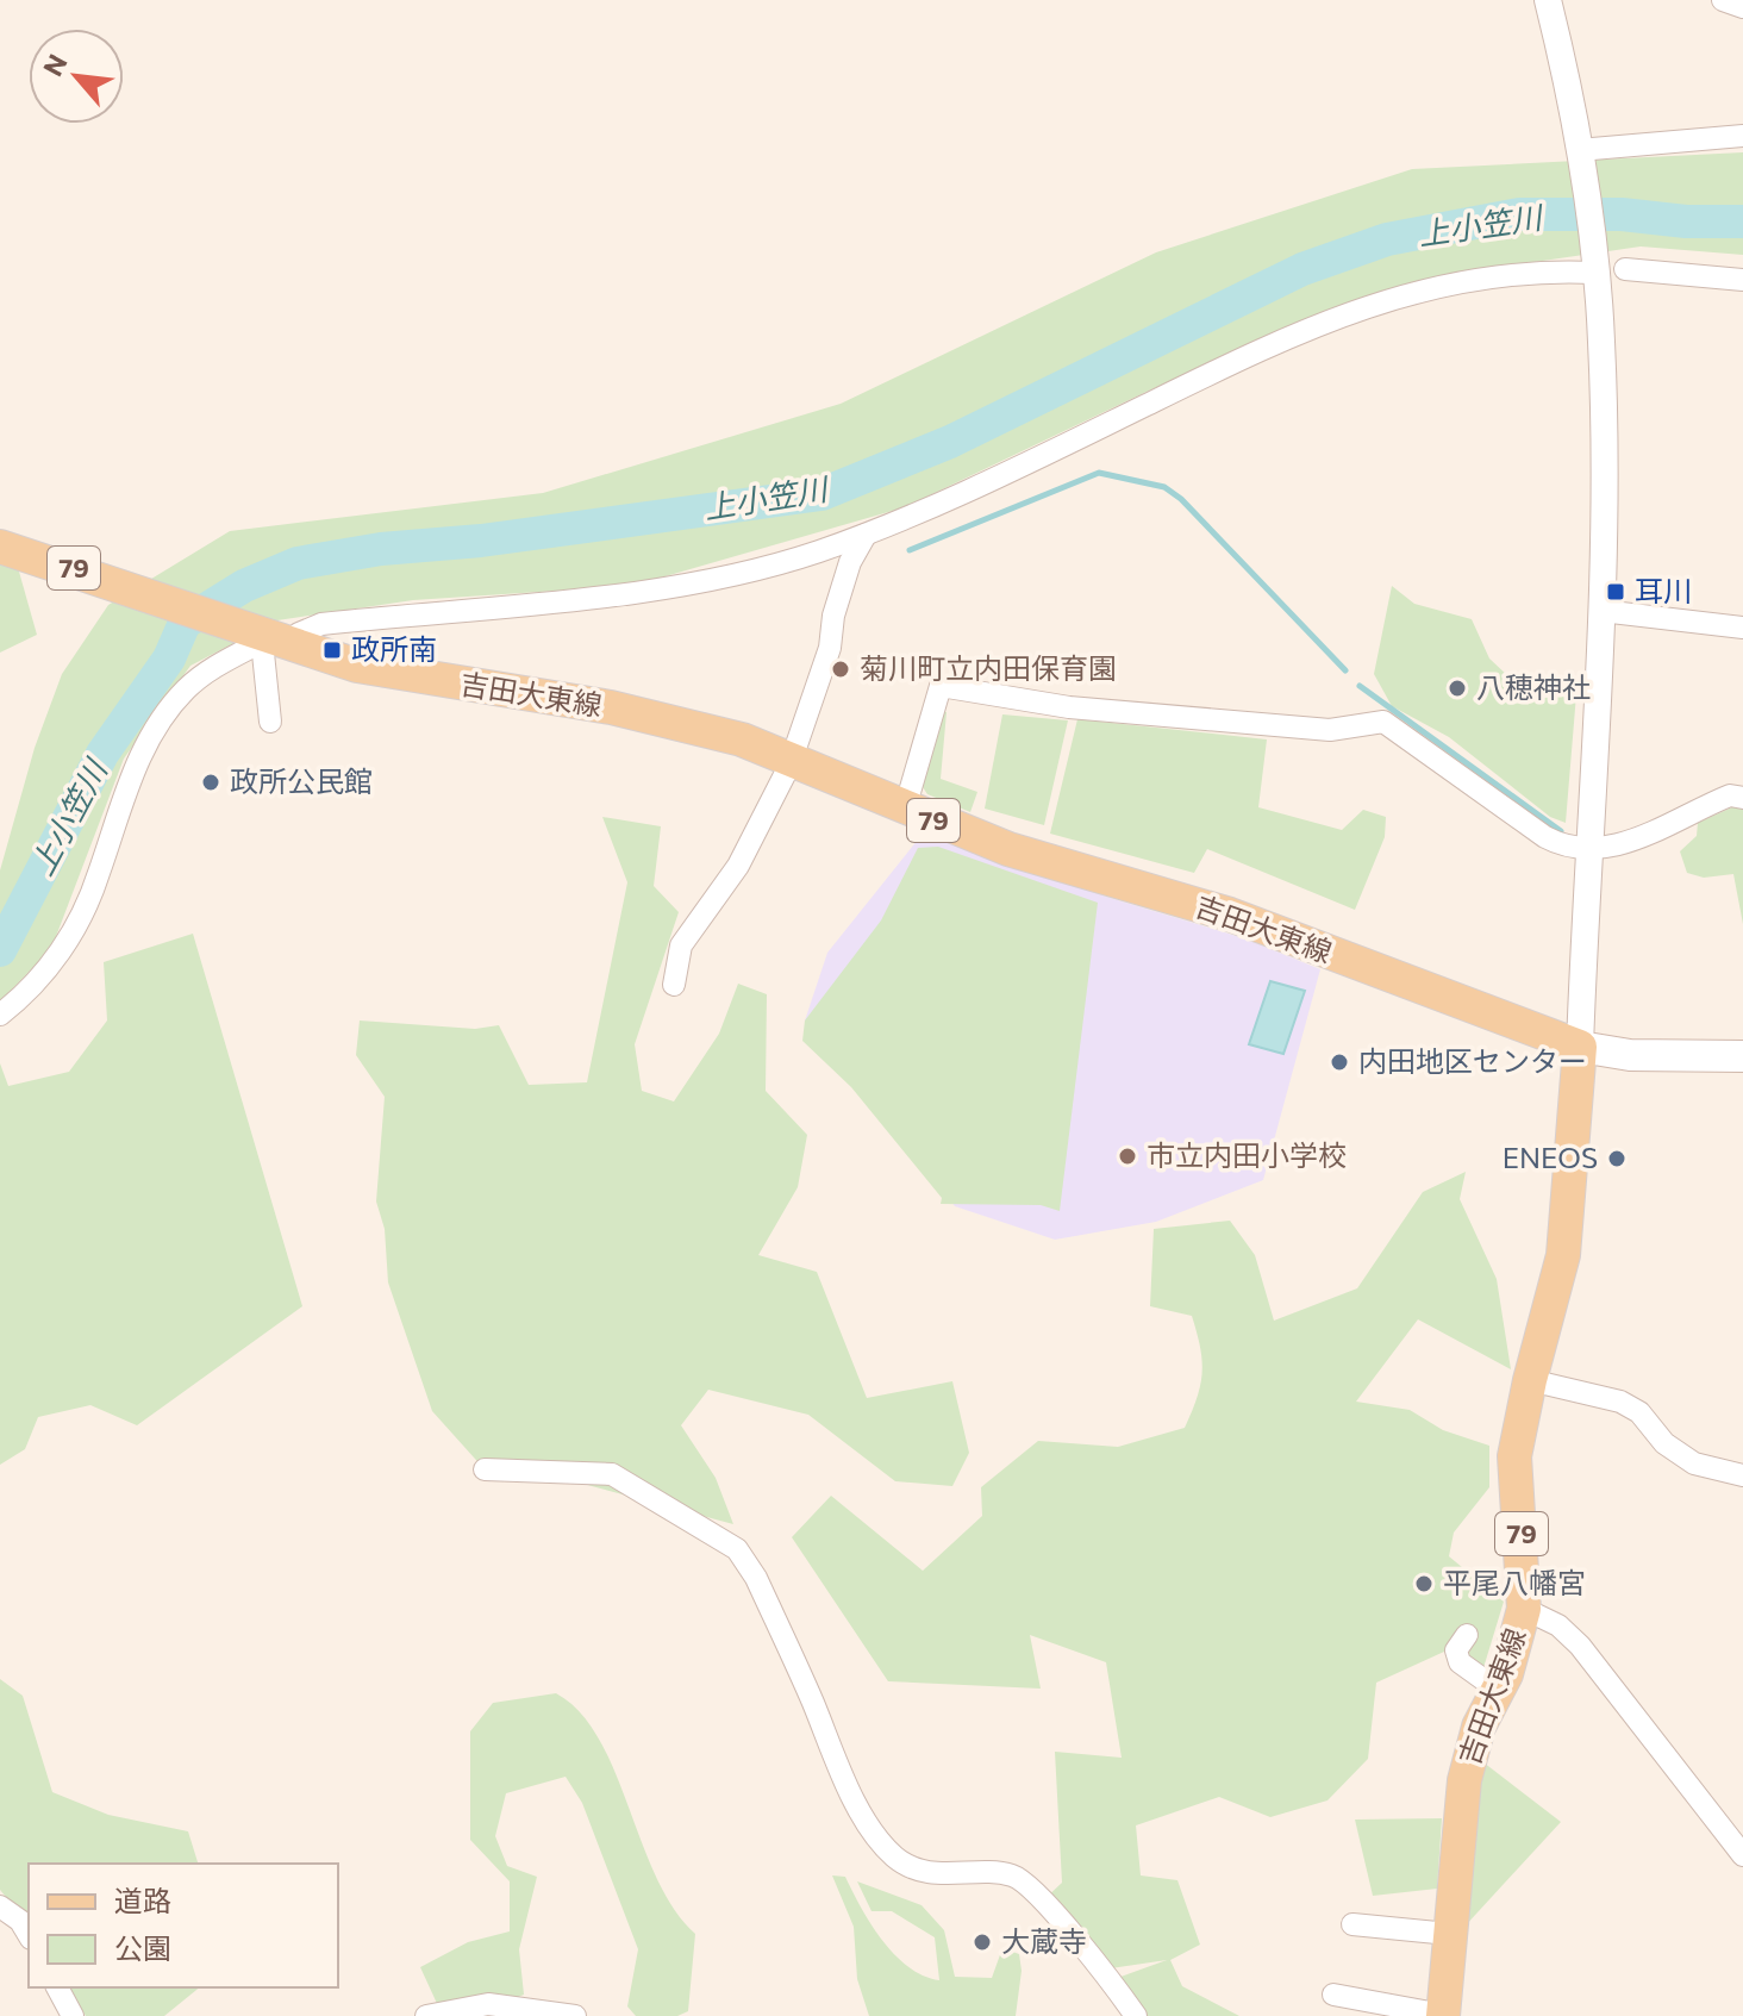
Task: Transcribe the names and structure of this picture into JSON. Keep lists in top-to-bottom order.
{
  "streets": {
    "main road": ["79", "吉田大東線"]
  },
  "water": ["上小笠川"],
  "places": {
    "transit": ["耳川", "政所南"],
    "other": [
      "菊川町立内田保育園",
      "八穂神社",
      "政所公民館",
      "内田地区センター",
      "市立内田小学校",
      "ENEOS",
      "平尾八幡宮",
      "大蔵寺"
    ]
  },
  "legend": ["道路", "公園"],
  "north": "top left"
}
